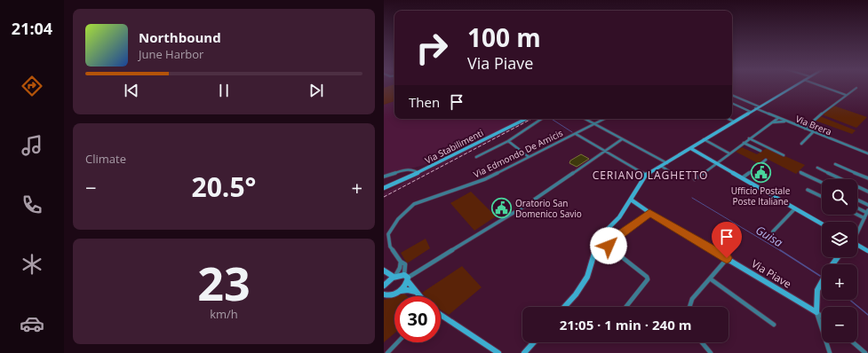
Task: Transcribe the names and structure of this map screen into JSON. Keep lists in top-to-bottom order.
{
  "streets": {
    "street": [
      "Via Brera",
      "Via Stabilimenti",
      "Via Edmondo De Amicis",
      "Via Piave"
    ]
  },
  "districts": ["CERIANO LAGHETTO"],
  "water": ["Guisa"],
  "places": {
    "public building": ["Ufficio Postale Poste Italiane", "Oratorio San Domenico Savio"]
  },
  "page": {
    "tabs": "21:04",
    "turn": ["100 m", "Via Piave"],
    "song": ["Northbound", "June Harbor"],
    "then": "Then",
    "tile": [
      "Climate",
      ["23", "km/h"]
    ],
    "heat": ["−", "20.5°", "+"],
    "map_buttons": ["+", "−"],
    "limit": "30",
    "trip": "21:05 · 1 min · 240 m"
  }
}
